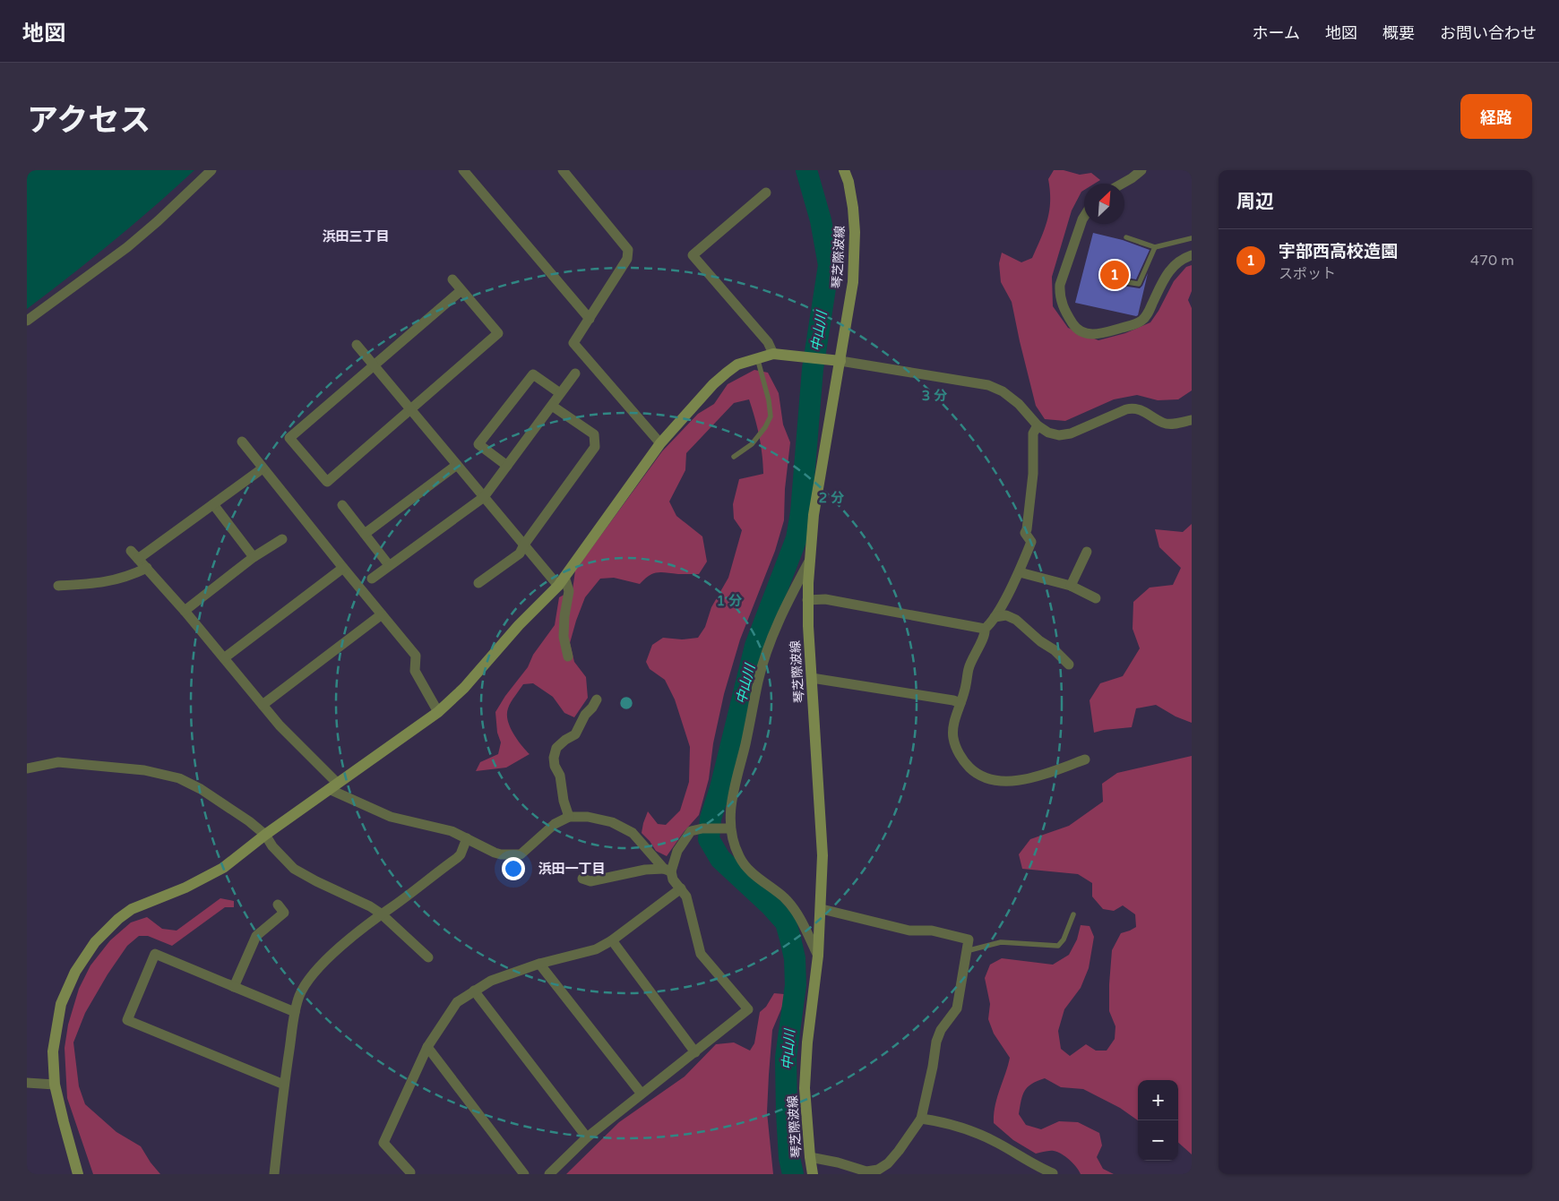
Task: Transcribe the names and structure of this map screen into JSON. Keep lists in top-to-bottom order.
{
  "streets": {
    "street": ["琴芝際波線"]
  },
  "districts": ["浜田三丁目", "浜田一丁目"],
  "water": ["中山川"],
  "north": "top right",
  "page": {
    "header": "地図",
    "nav": [
      "ホーム",
      "地図",
      "概要",
      "お問い合わせ"
    ],
    "title": "アクセス",
    "buttons": "経路",
    "heading": "周辺",
    "list": [
      {
        "mark": "1",
        "name": "宇部西高校造園",
        "note": "スポット",
        "value": "470 m"
      }
    ],
    "pins": "1",
    "map_buttons": ["+", "−"]
  },
  "rings": ["3 分", "2 分", "1 分"]
}
